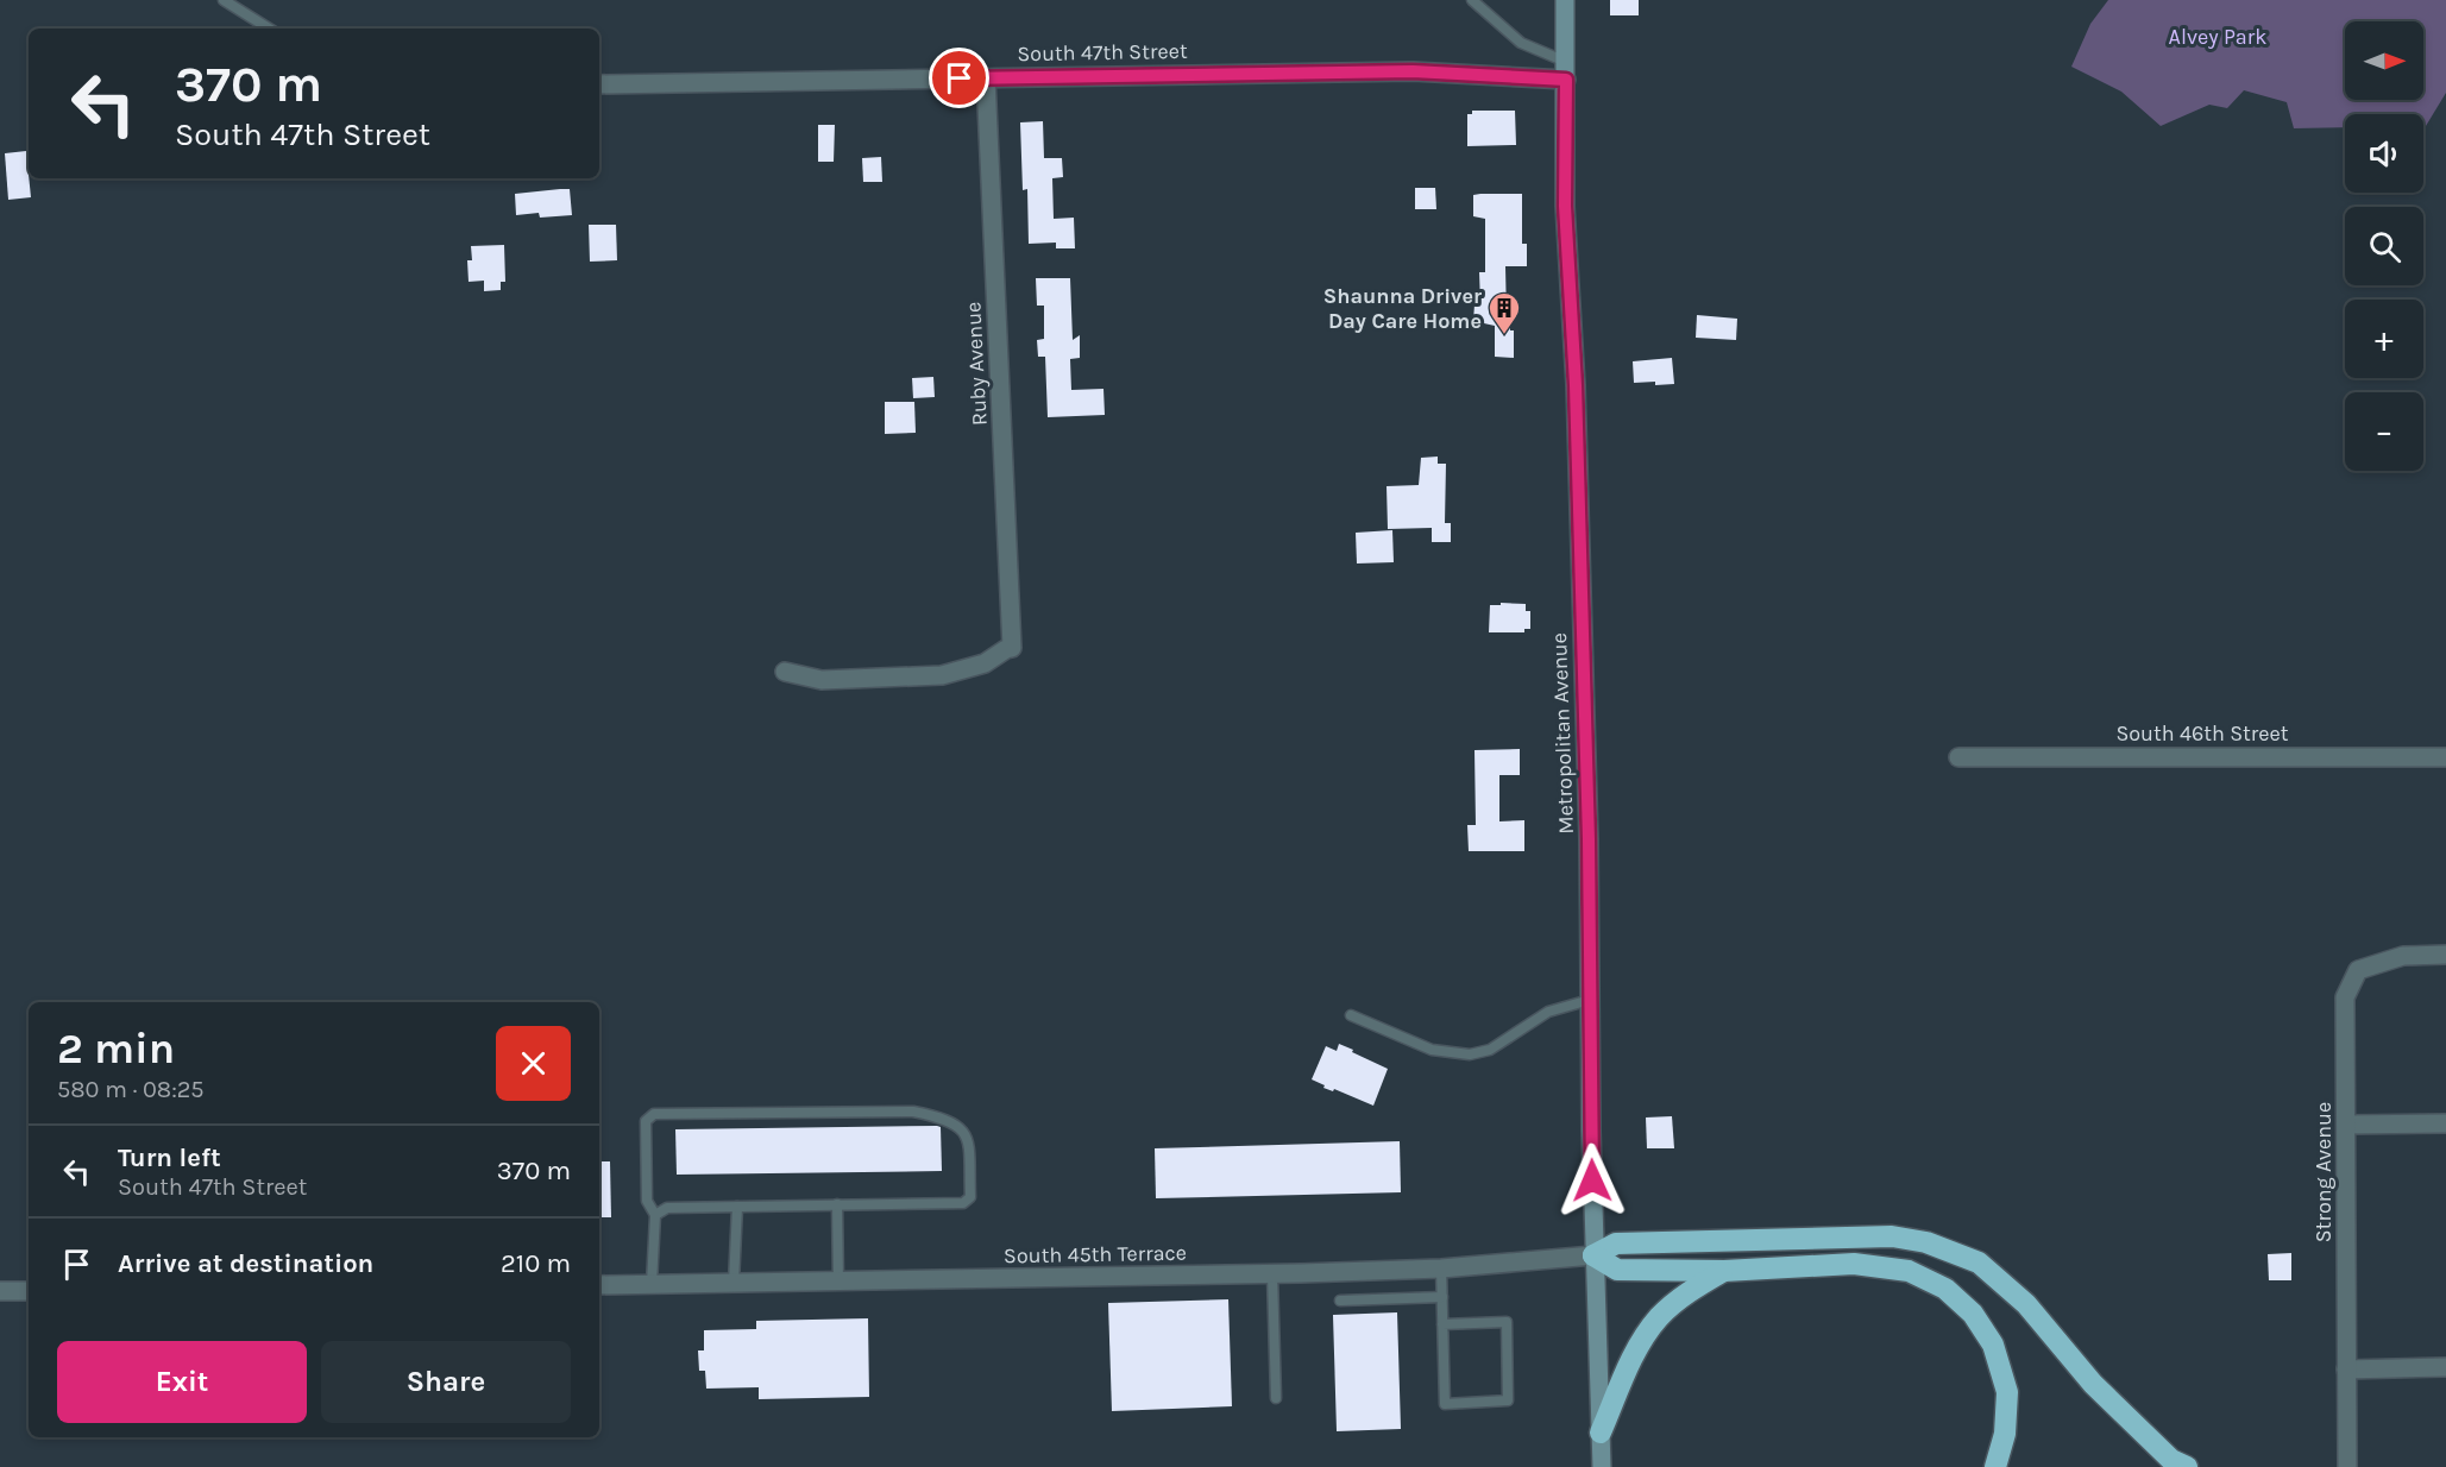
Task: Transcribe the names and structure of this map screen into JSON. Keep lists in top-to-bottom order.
{
  "streets": {
    "main road": ["Metropolitan Avenue"],
    "street": [
      "South 47th Street",
      "Ruby Avenue",
      "South 46th Street",
      "Strong Avenue",
      "South 45th Terrace"
    ]
  },
  "crossings": [
    ["South 47th Street", "Ruby Avenue"],
    ["South 47th Street", "Metropolitan Avenue"],
    ["Metropolitan Avenue", "South 45th Terrace"]
  ],
  "parks": ["Alvey Park"],
  "places": {
    "building": ["Shaunna Driver Day Care Home"]
  },
  "north": "right",
  "page": {
    "map_buttons": ["+", "−"],
    "turn": ["370 m", "South 47th Street"],
    "heading": ["2 min", "580 m · 08:25"],
    "list": [
      {
        "name": "Turn left",
        "note": "South 47th Street",
        "value": "370 m"
      },
      {
        "name": "Arrive at destination",
        "value": "210 m"
      }
    ],
    "buttons": ["Exit", "Share"]
  }
}
